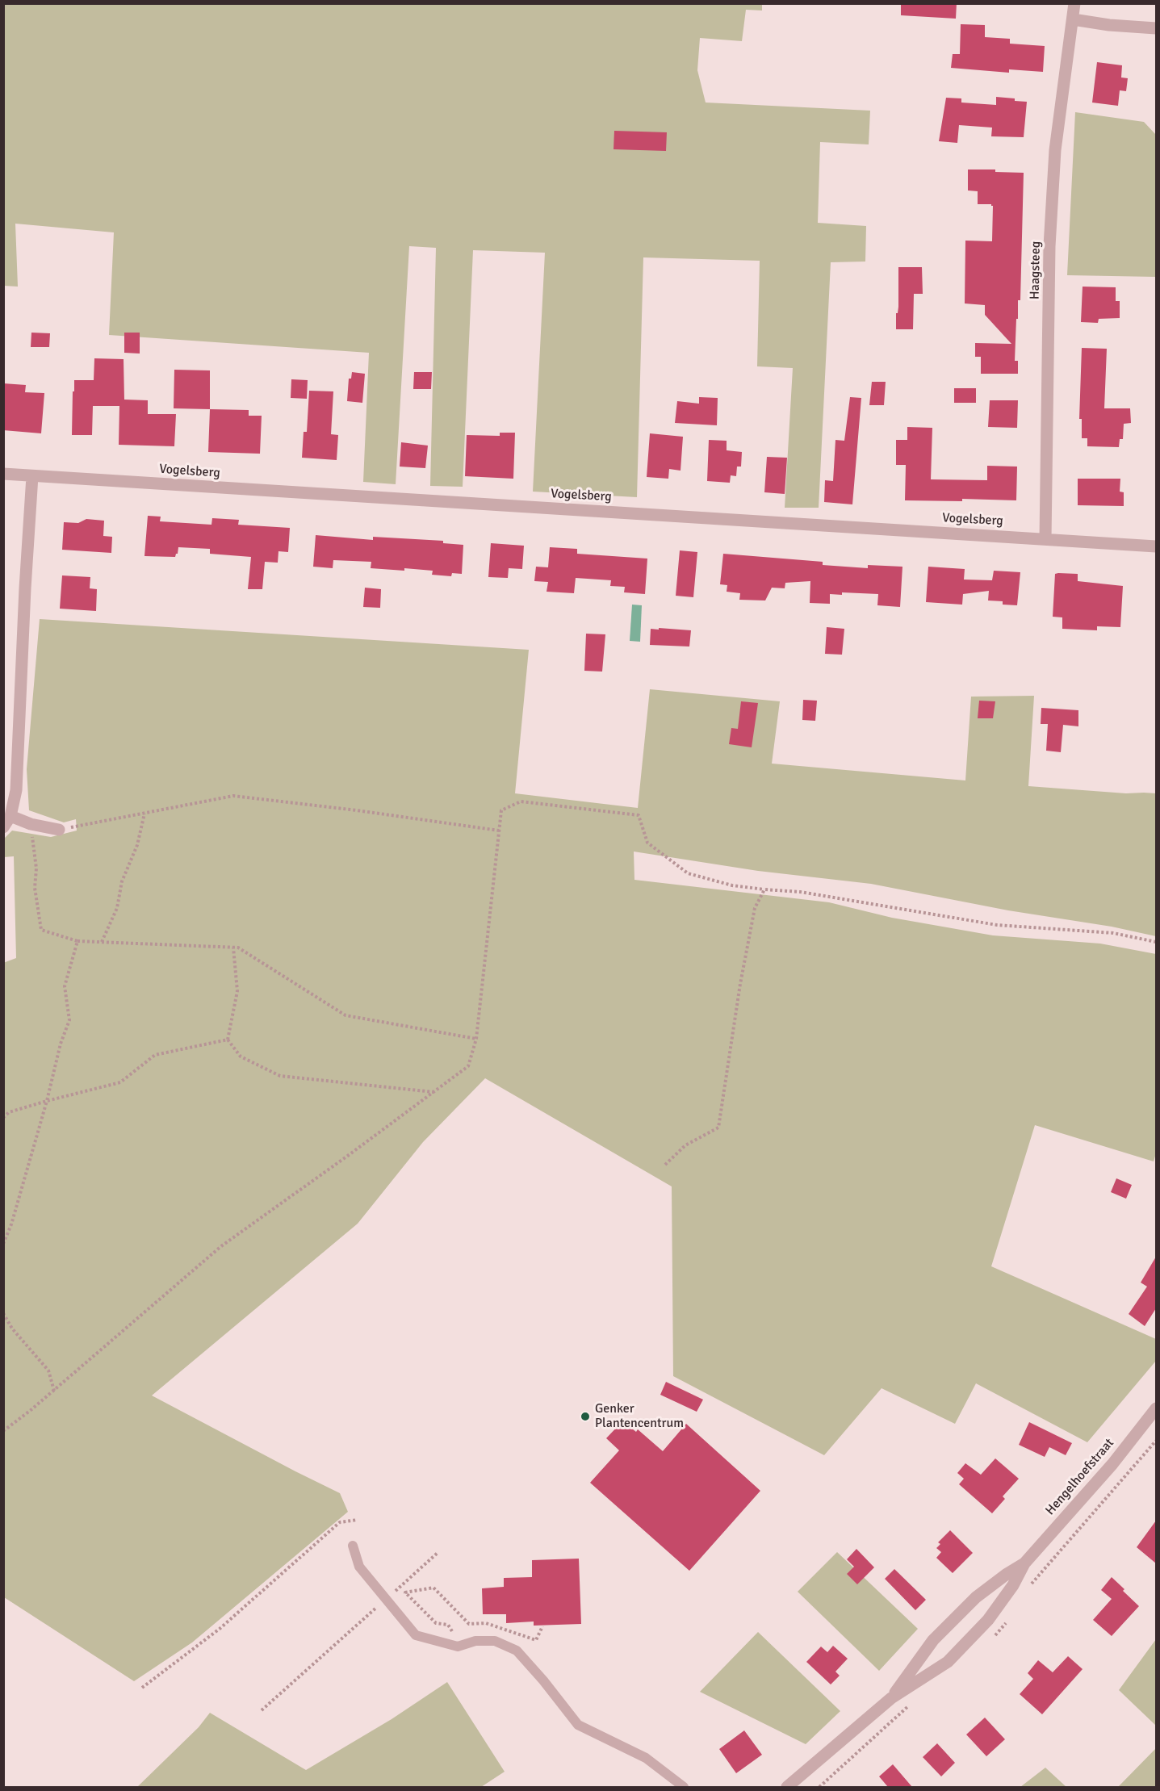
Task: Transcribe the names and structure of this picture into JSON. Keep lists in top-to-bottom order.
{
  "streets": {
    "street": ["Haagsteeg", "Vogelsberg", "Hengelhoefstraat"]
  },
  "crossings": [
    ["Haagsteeg", "Vogelsberg"]
  ],
  "places": ["Genker Plantencentrum"]
}
